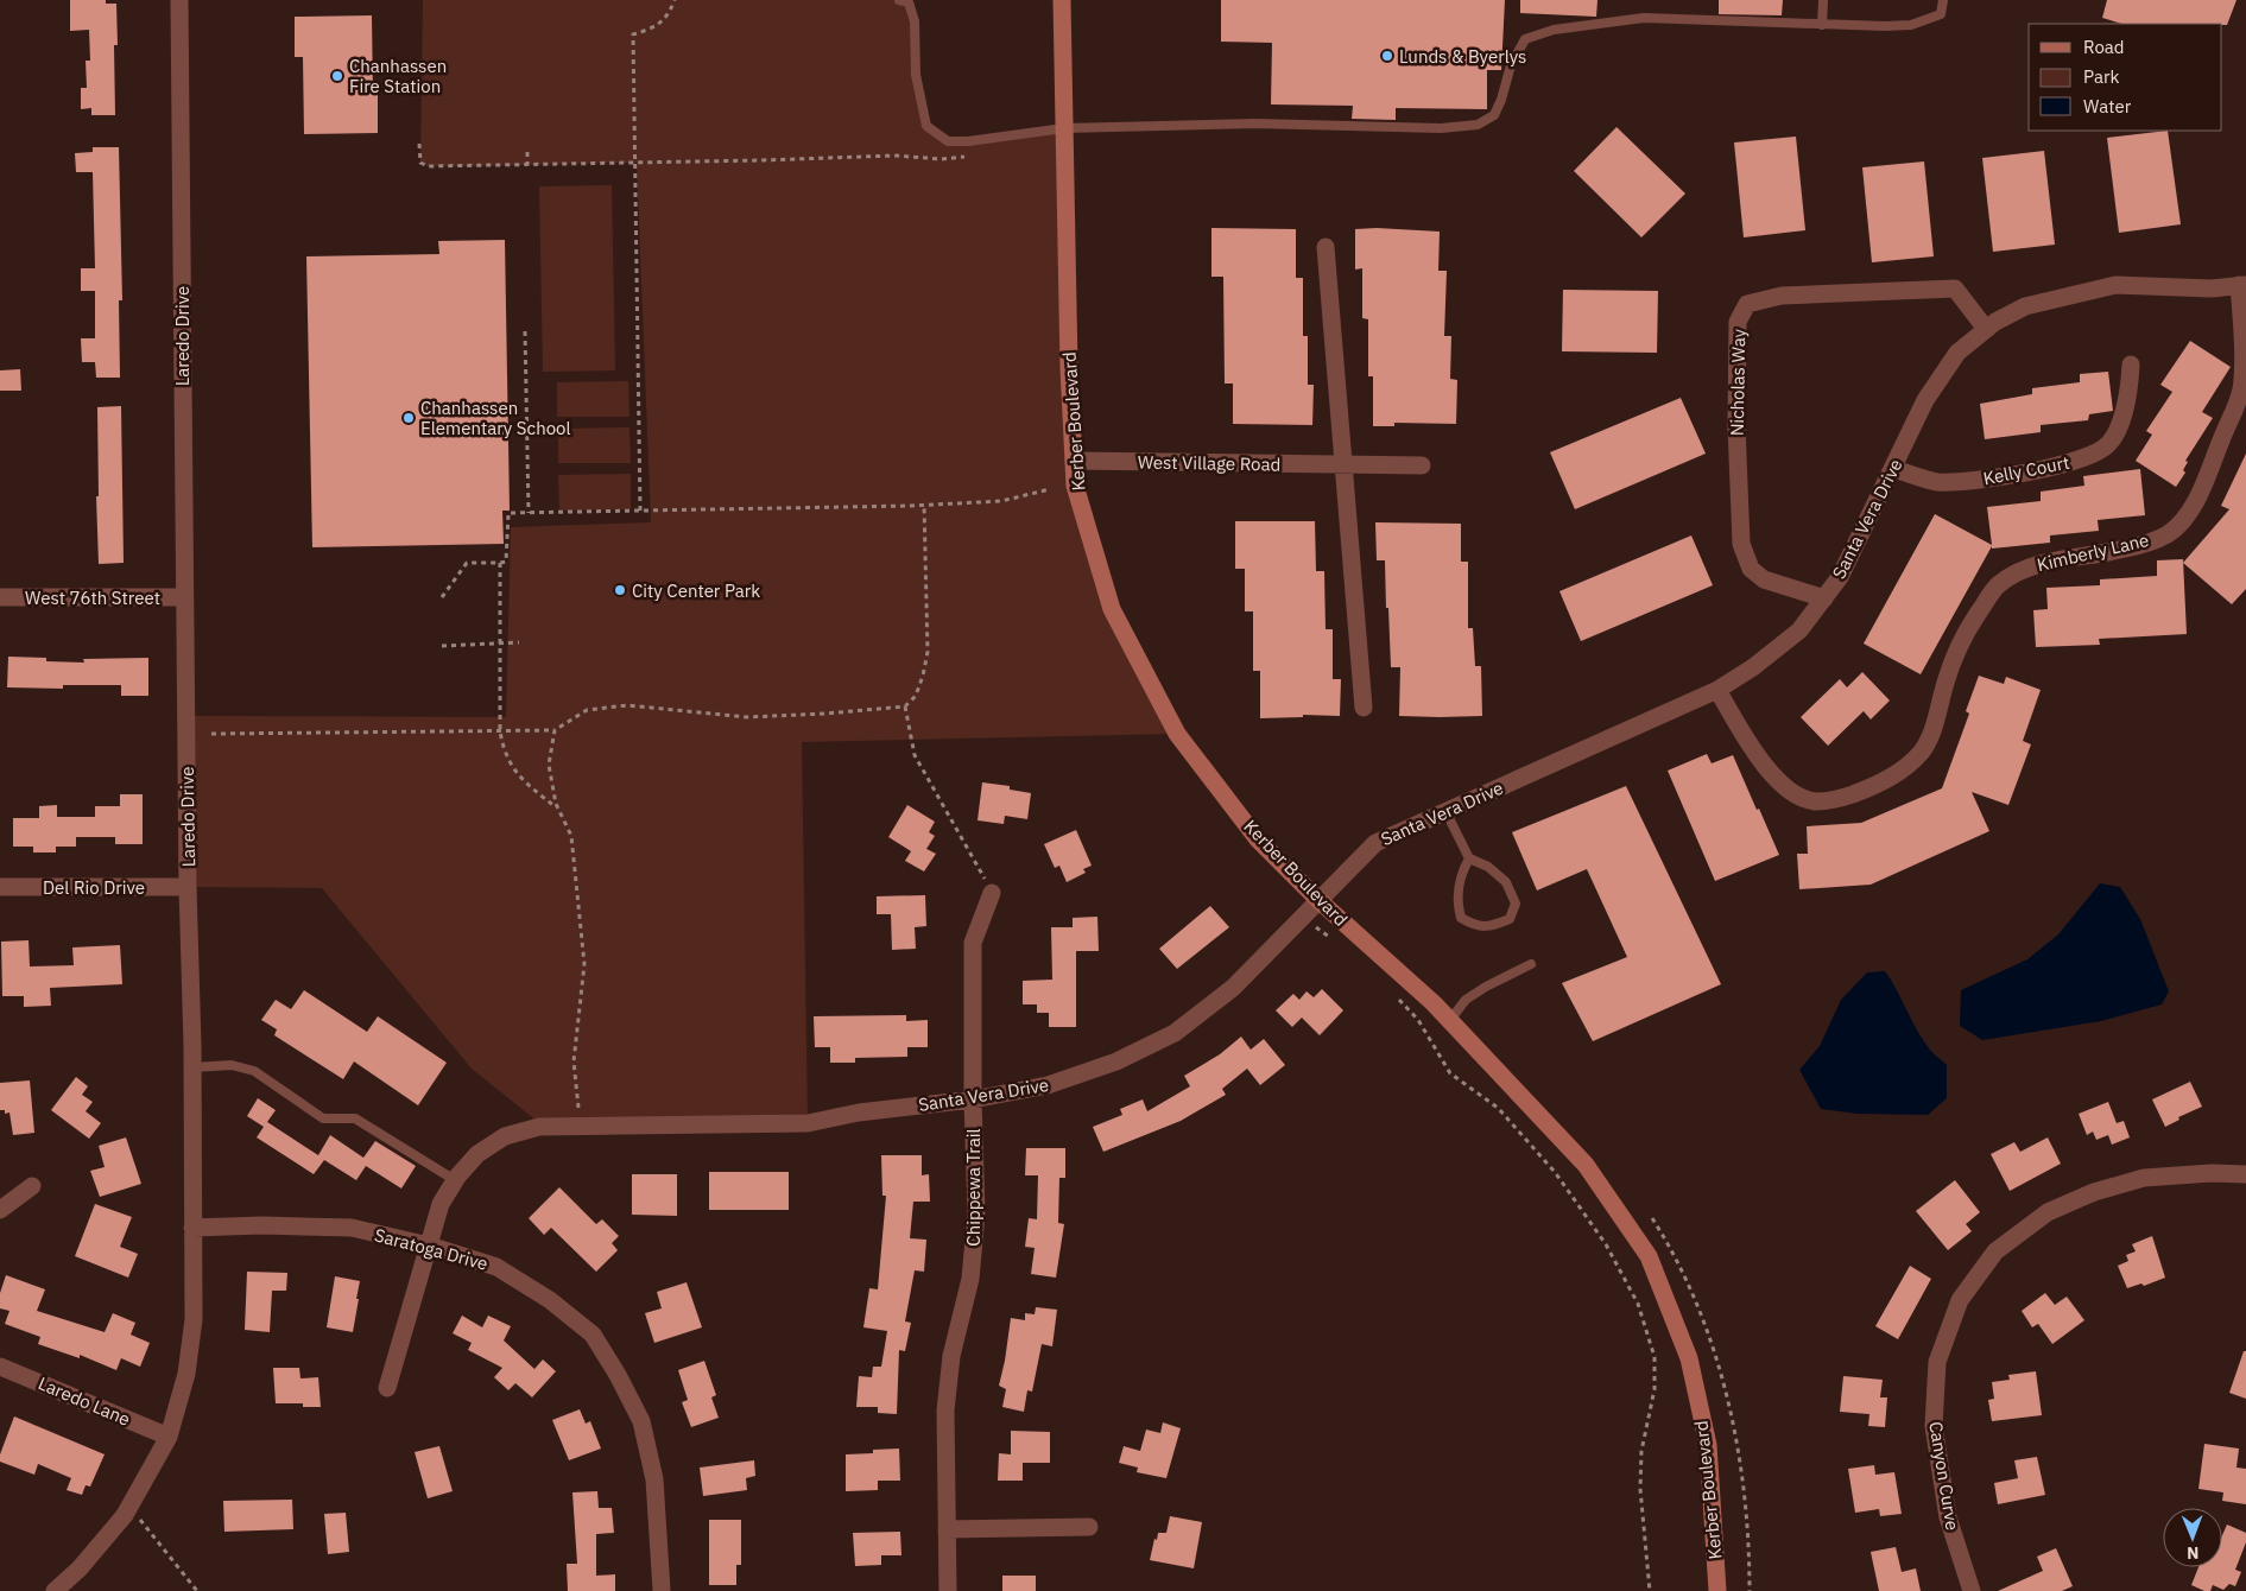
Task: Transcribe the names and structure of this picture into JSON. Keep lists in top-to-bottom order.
{
  "streets": {
    "street": [
      "Laredo Drive",
      "Nicholas Way",
      "Kerber Boulevard",
      "West Village Road",
      "Kelly Court",
      "Santa Vera Drive",
      "Kimberly Lane",
      "West 76th Street",
      "Del Rio Drive",
      "Chippewa Trail",
      "Saratoga Drive",
      "Laredo Lane",
      "Canyon Curve"
    ]
  },
  "crossings": [
    ["Laredo Drive", "West 76th Street"],
    ["Laredo Drive", "Del Rio Drive"],
    ["Laredo Drive", "Saratoga Drive"],
    ["Laredo Drive", "Laredo Lane"],
    ["Nicholas Way", "Santa Vera Drive"],
    ["Kerber Boulevard", "West Village Road"],
    ["Kerber Boulevard", "Santa Vera Drive"],
    ["Kelly Court", "Santa Vera Drive"],
    ["Santa Vera Drive", "Kimberly Lane"],
    ["Santa Vera Drive", "Chippewa Trail"],
    ["Santa Vera Drive", "Saratoga Drive"]
  ],
  "places": [
    "Lunds & Byerlys",
    "Chanhassen Fire Station",
    "Chanhassen Elementary School",
    "City Center Park"
  ],
  "legend": ["Road", "Park", "Water"],
  "north": "bottom"
}
